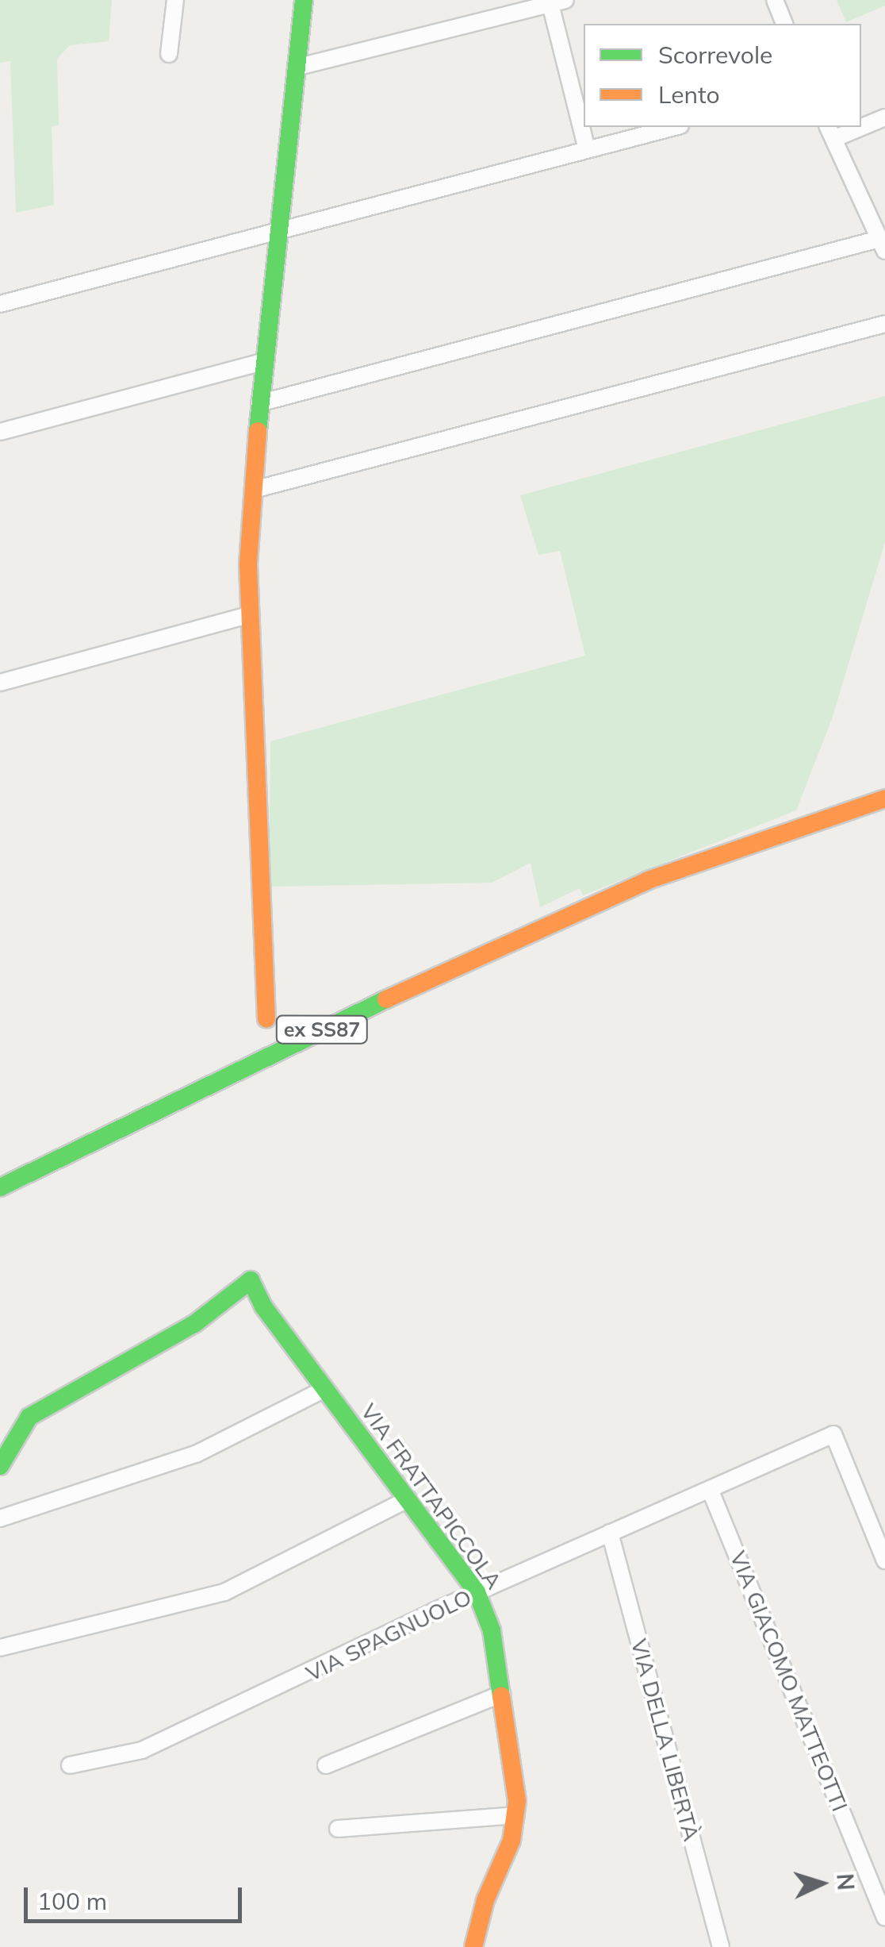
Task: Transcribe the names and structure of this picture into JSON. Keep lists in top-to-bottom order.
{
  "streets": {
    "main road": ["ex SS87", "VIA FRATTAPICCOLA"],
    "street": ["VIA SPAGNUOLO", "VIA GIACOMO MATTEOTTI", "VIA DELLA LIBERTÀ"]
  },
  "crossings": [
    ["VIA FRATTAPICCOLA", "VIA SPAGNUOLO"],
    ["VIA SPAGNUOLO", "VIA GIACOMO MATTEOTTI"],
    ["VIA SPAGNUOLO", "VIA DELLA LIBERTÀ"]
  ],
  "legend": ["Scorrevole", "Lento"],
  "scale_bar": "100 m",
  "north": "right"
}
